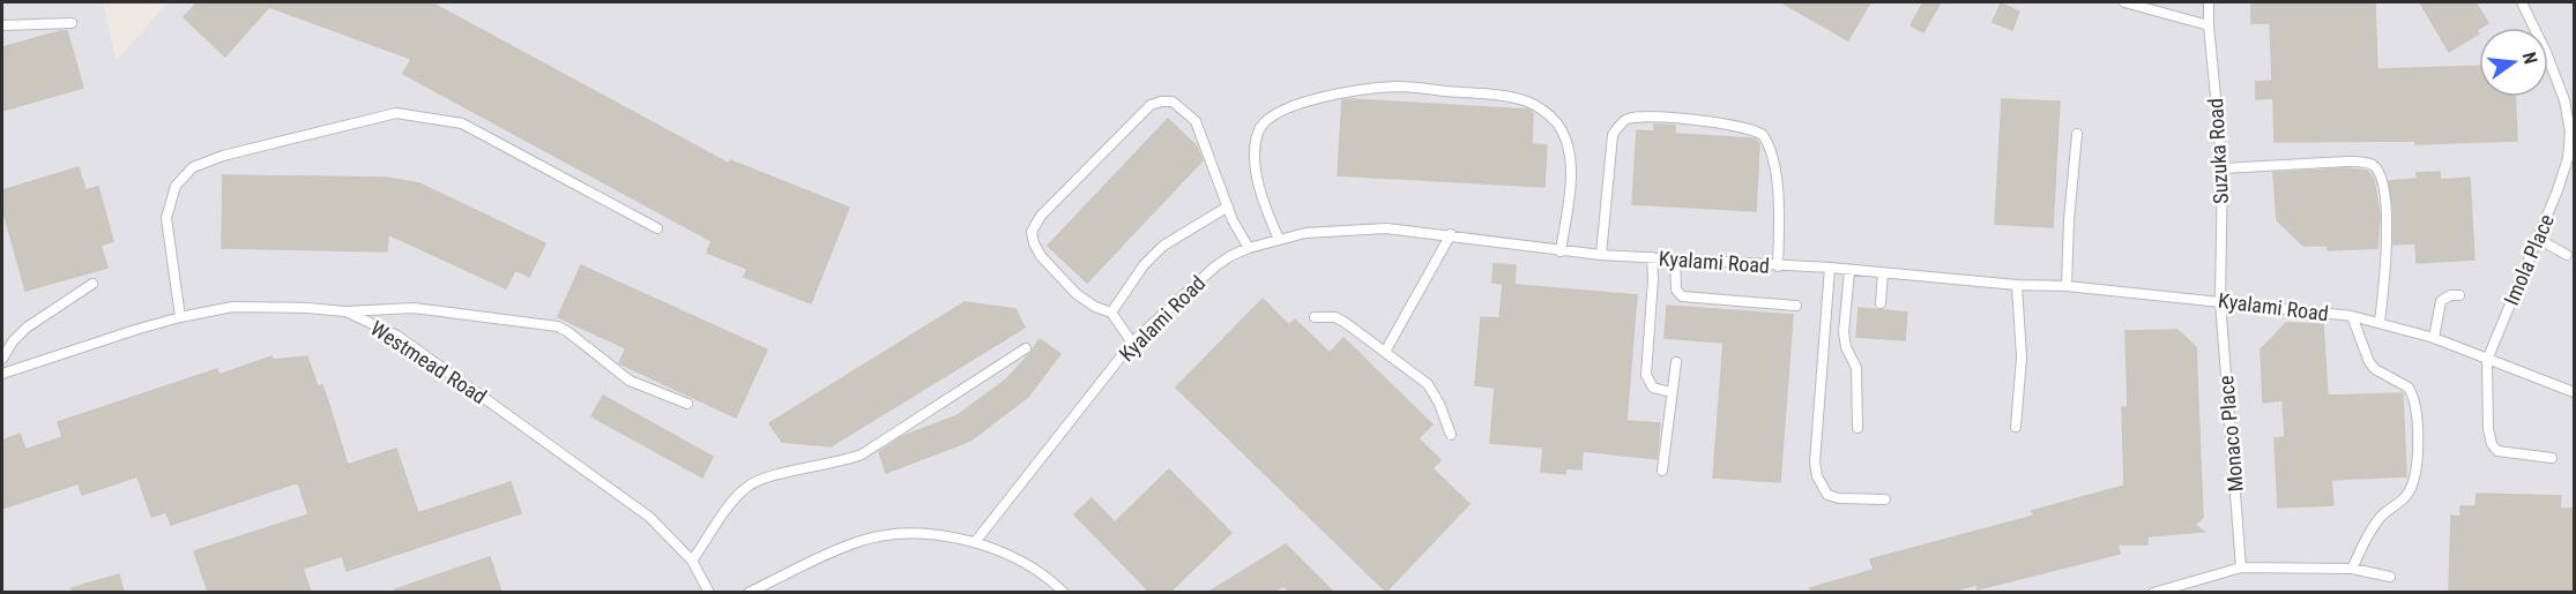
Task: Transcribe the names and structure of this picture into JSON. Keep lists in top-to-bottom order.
{
  "streets": {
    "lane": [
      "Suzuka Road",
      "Imola Place",
      "Kyalami Road",
      "Westmead Road",
      "Monaco Place"
    ]
  },
  "crossings": [
    ["Suzuka Road", "Kyalami Road"],
    ["Suzuka Road", "Monaco Place"],
    ["Imola Place", "Kyalami Road"],
    ["Kyalami Road", "Monaco Place"]
  ],
  "north": "right"
}
